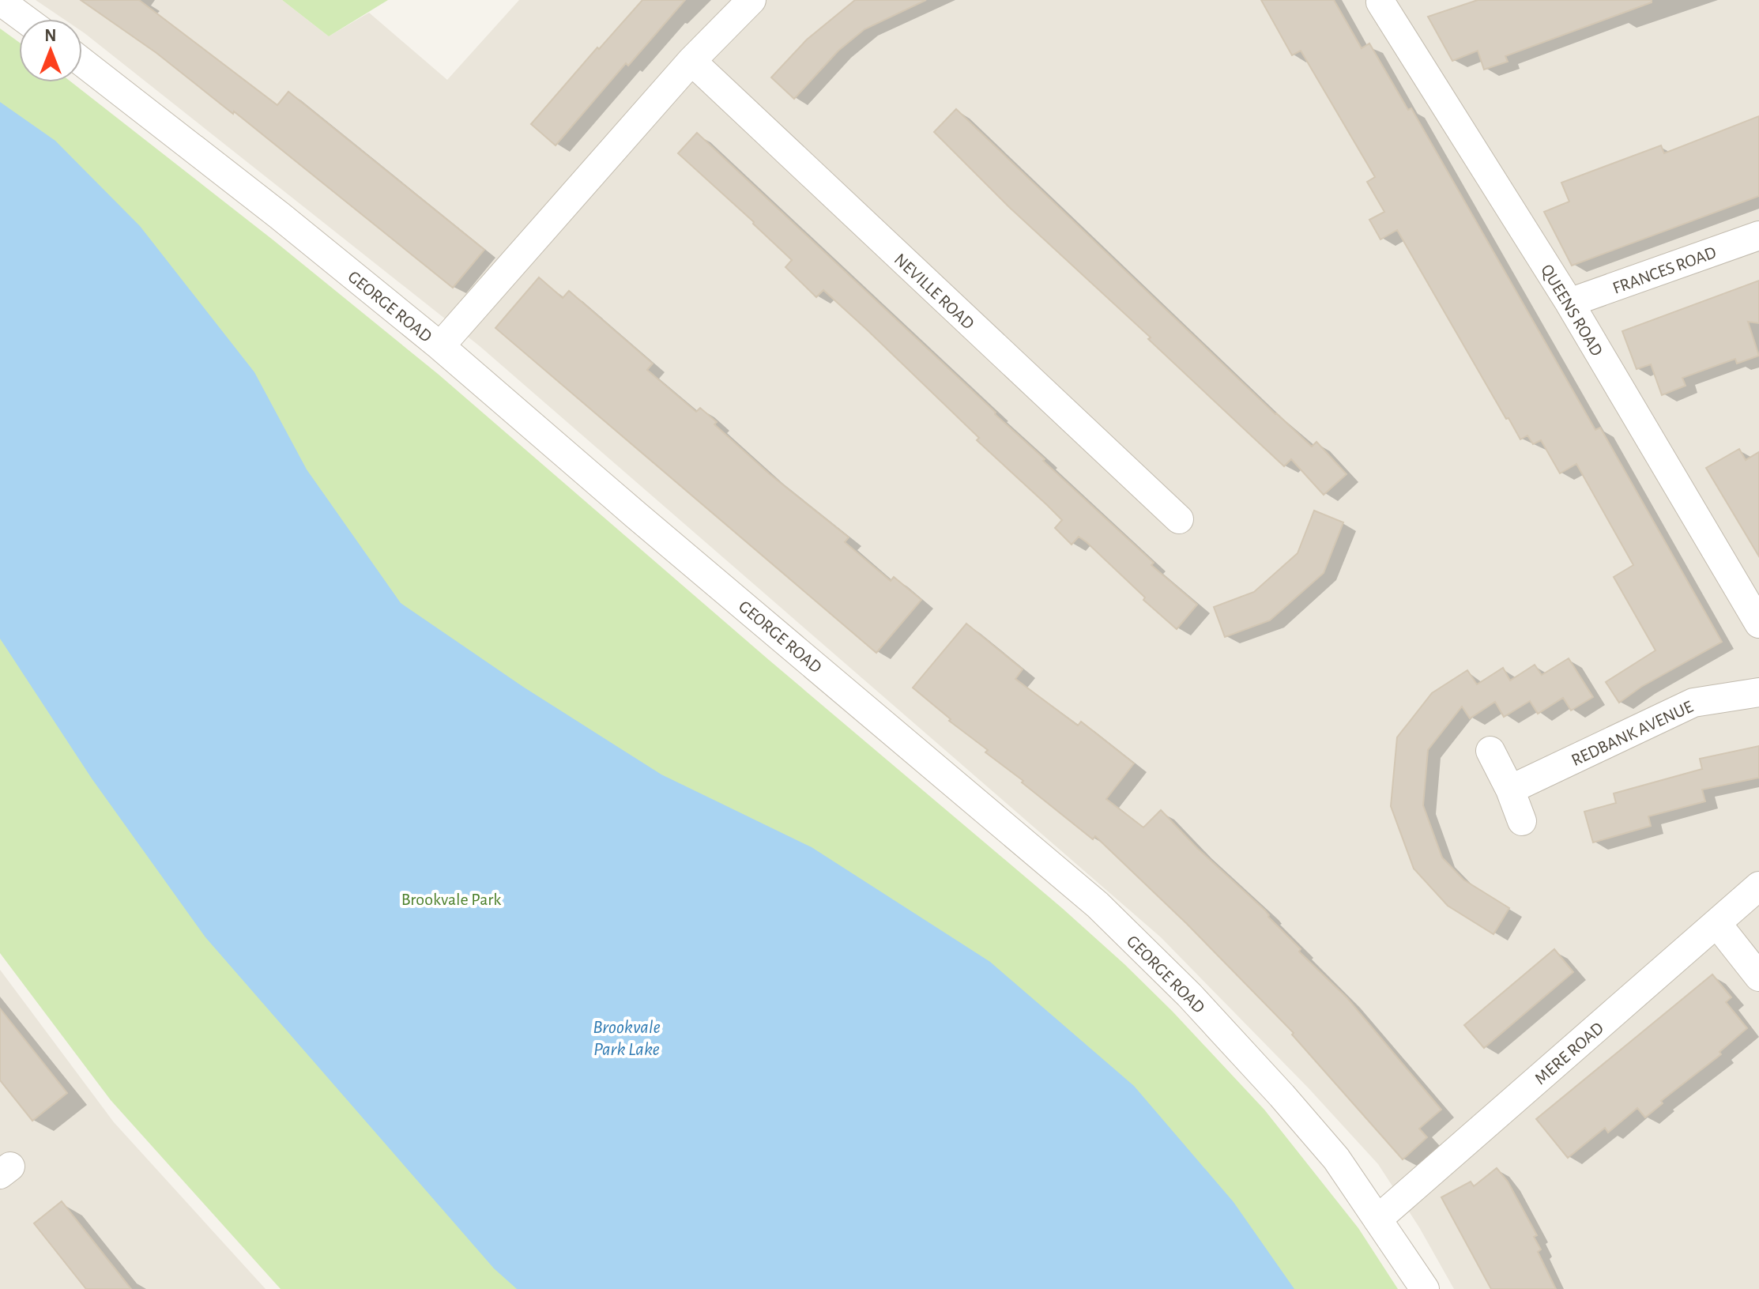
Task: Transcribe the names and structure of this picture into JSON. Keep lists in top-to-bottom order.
{
  "streets": {
    "street": [
      "FRANCES ROAD",
      "NEVILLE ROAD",
      "GEORGE ROAD",
      "QUEENS ROAD",
      "REDBANK AVENUE",
      "MERE ROAD"
    ]
  },
  "crossings": [
    ["FRANCES ROAD", "QUEENS ROAD"],
    ["GEORGE ROAD", "MERE ROAD"]
  ],
  "water": ["Brookvale Park Lake"],
  "parks": ["Brookvale Park"],
  "north": "top"
}
